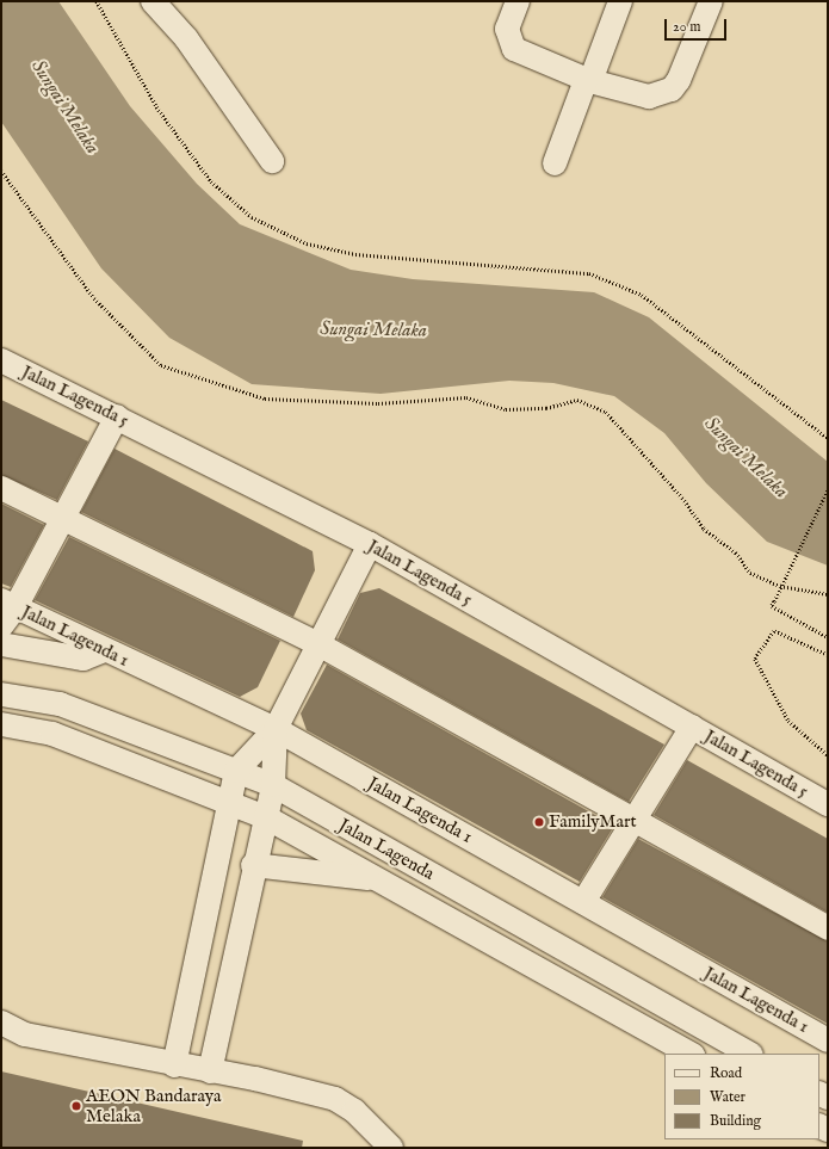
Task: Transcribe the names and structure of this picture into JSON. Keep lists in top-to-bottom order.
{
  "streets": {
    "street": ["Jalan Lagenda 5", "Jalan Lagenda 1", "Jalan Lagenda"]
  },
  "water": ["Sungai Melaka"],
  "places": ["FamilyMart", "AEON Bandaraya Melaka"],
  "legend": ["Road", "Water", "Building"],
  "scale_bar": "20 m"
}
